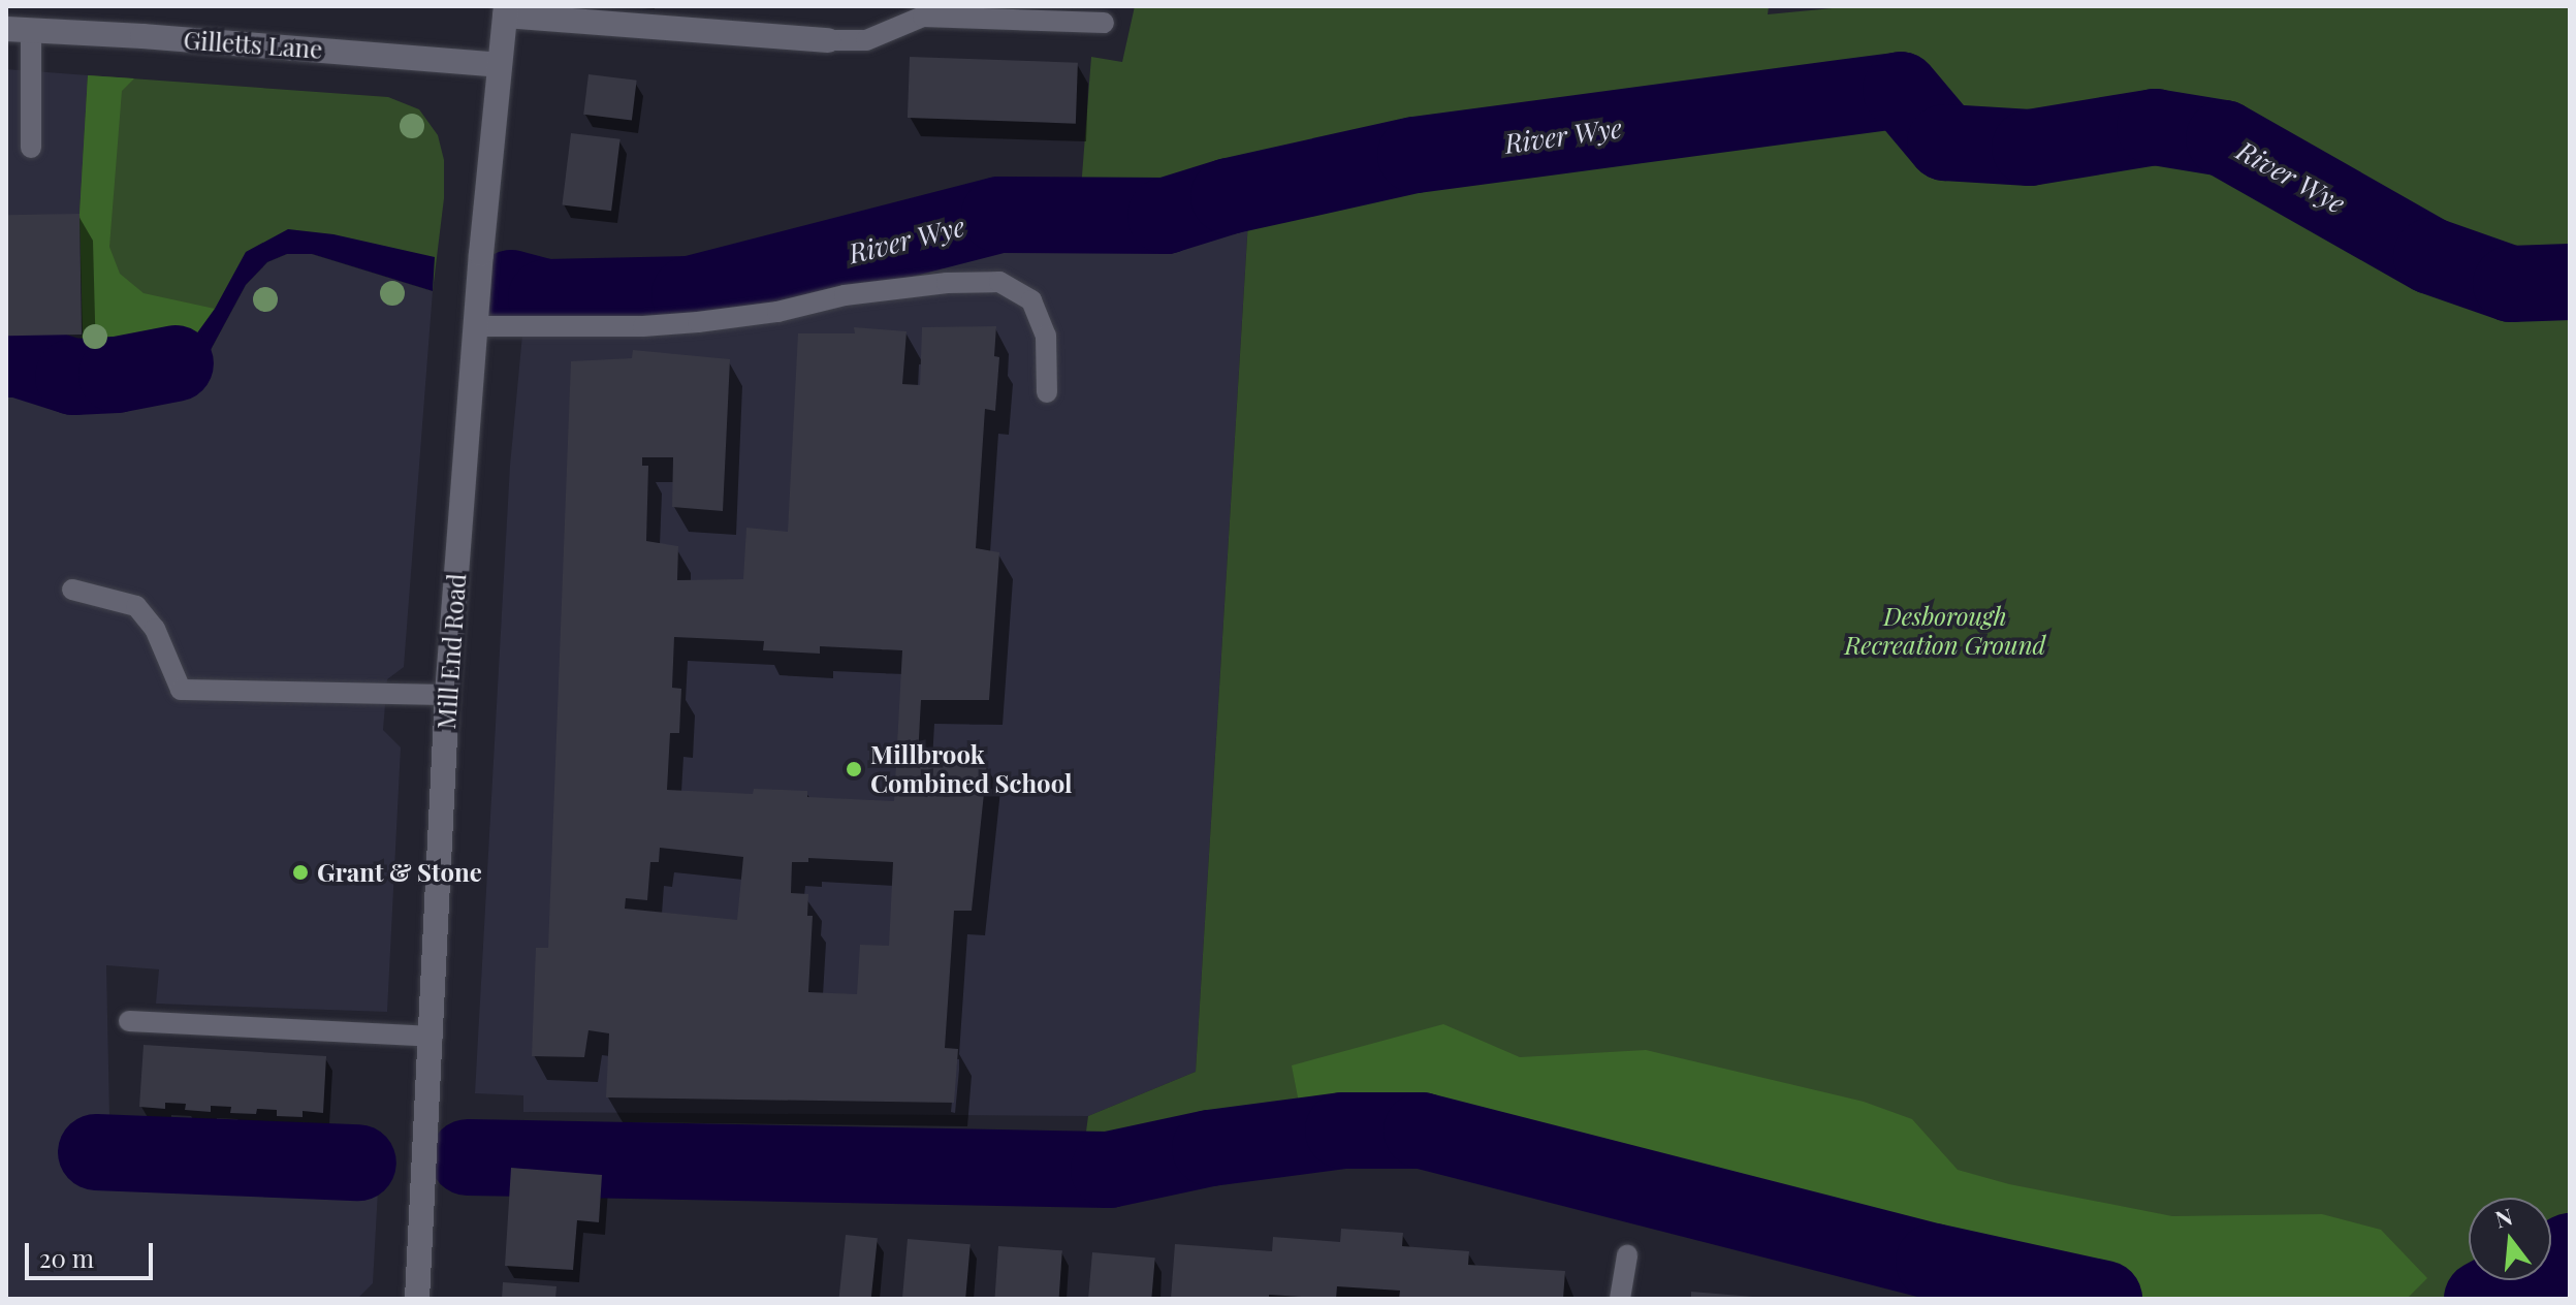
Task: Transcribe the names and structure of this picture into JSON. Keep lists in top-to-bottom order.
{
  "streets": {
    "street": ["Gilletts Lane", "Mill End Road"]
  },
  "crossings": [
    ["Gilletts Lane", "Mill End Road"]
  ],
  "water": ["River Wye"],
  "parks": ["Desborough Recreation Ground"],
  "places": ["Millbrook Combined School", "Grant & Stone"],
  "scale_bar": "20 m",
  "north": "top"
}
